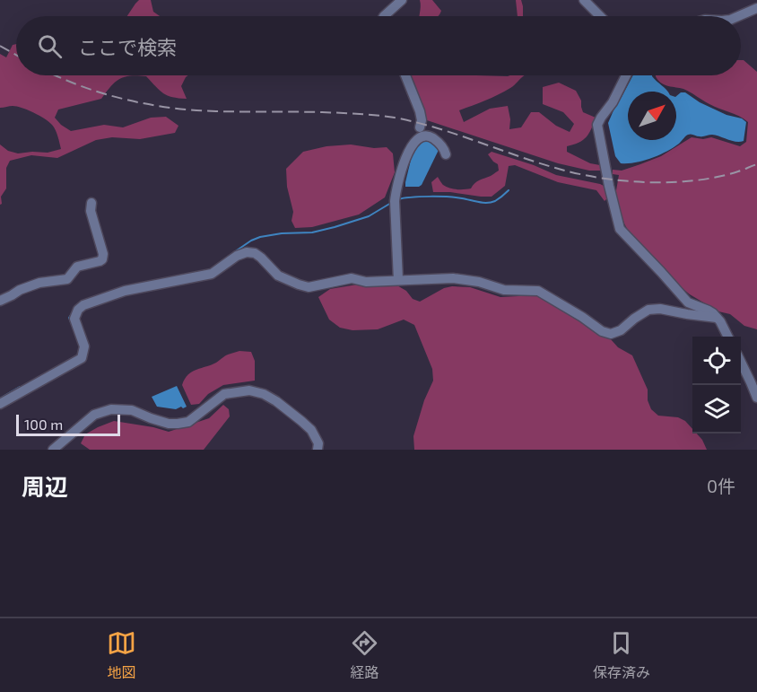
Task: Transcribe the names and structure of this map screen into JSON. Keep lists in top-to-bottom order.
{
  "scale_bar": "100 m",
  "north": "top right",
  "page": {
    "search": "ここで検索",
    "scale": "100 m",
    "heading": ["周辺", "0件"],
    "nav": ["地図", "経路", "保存済み"]
  }
}
